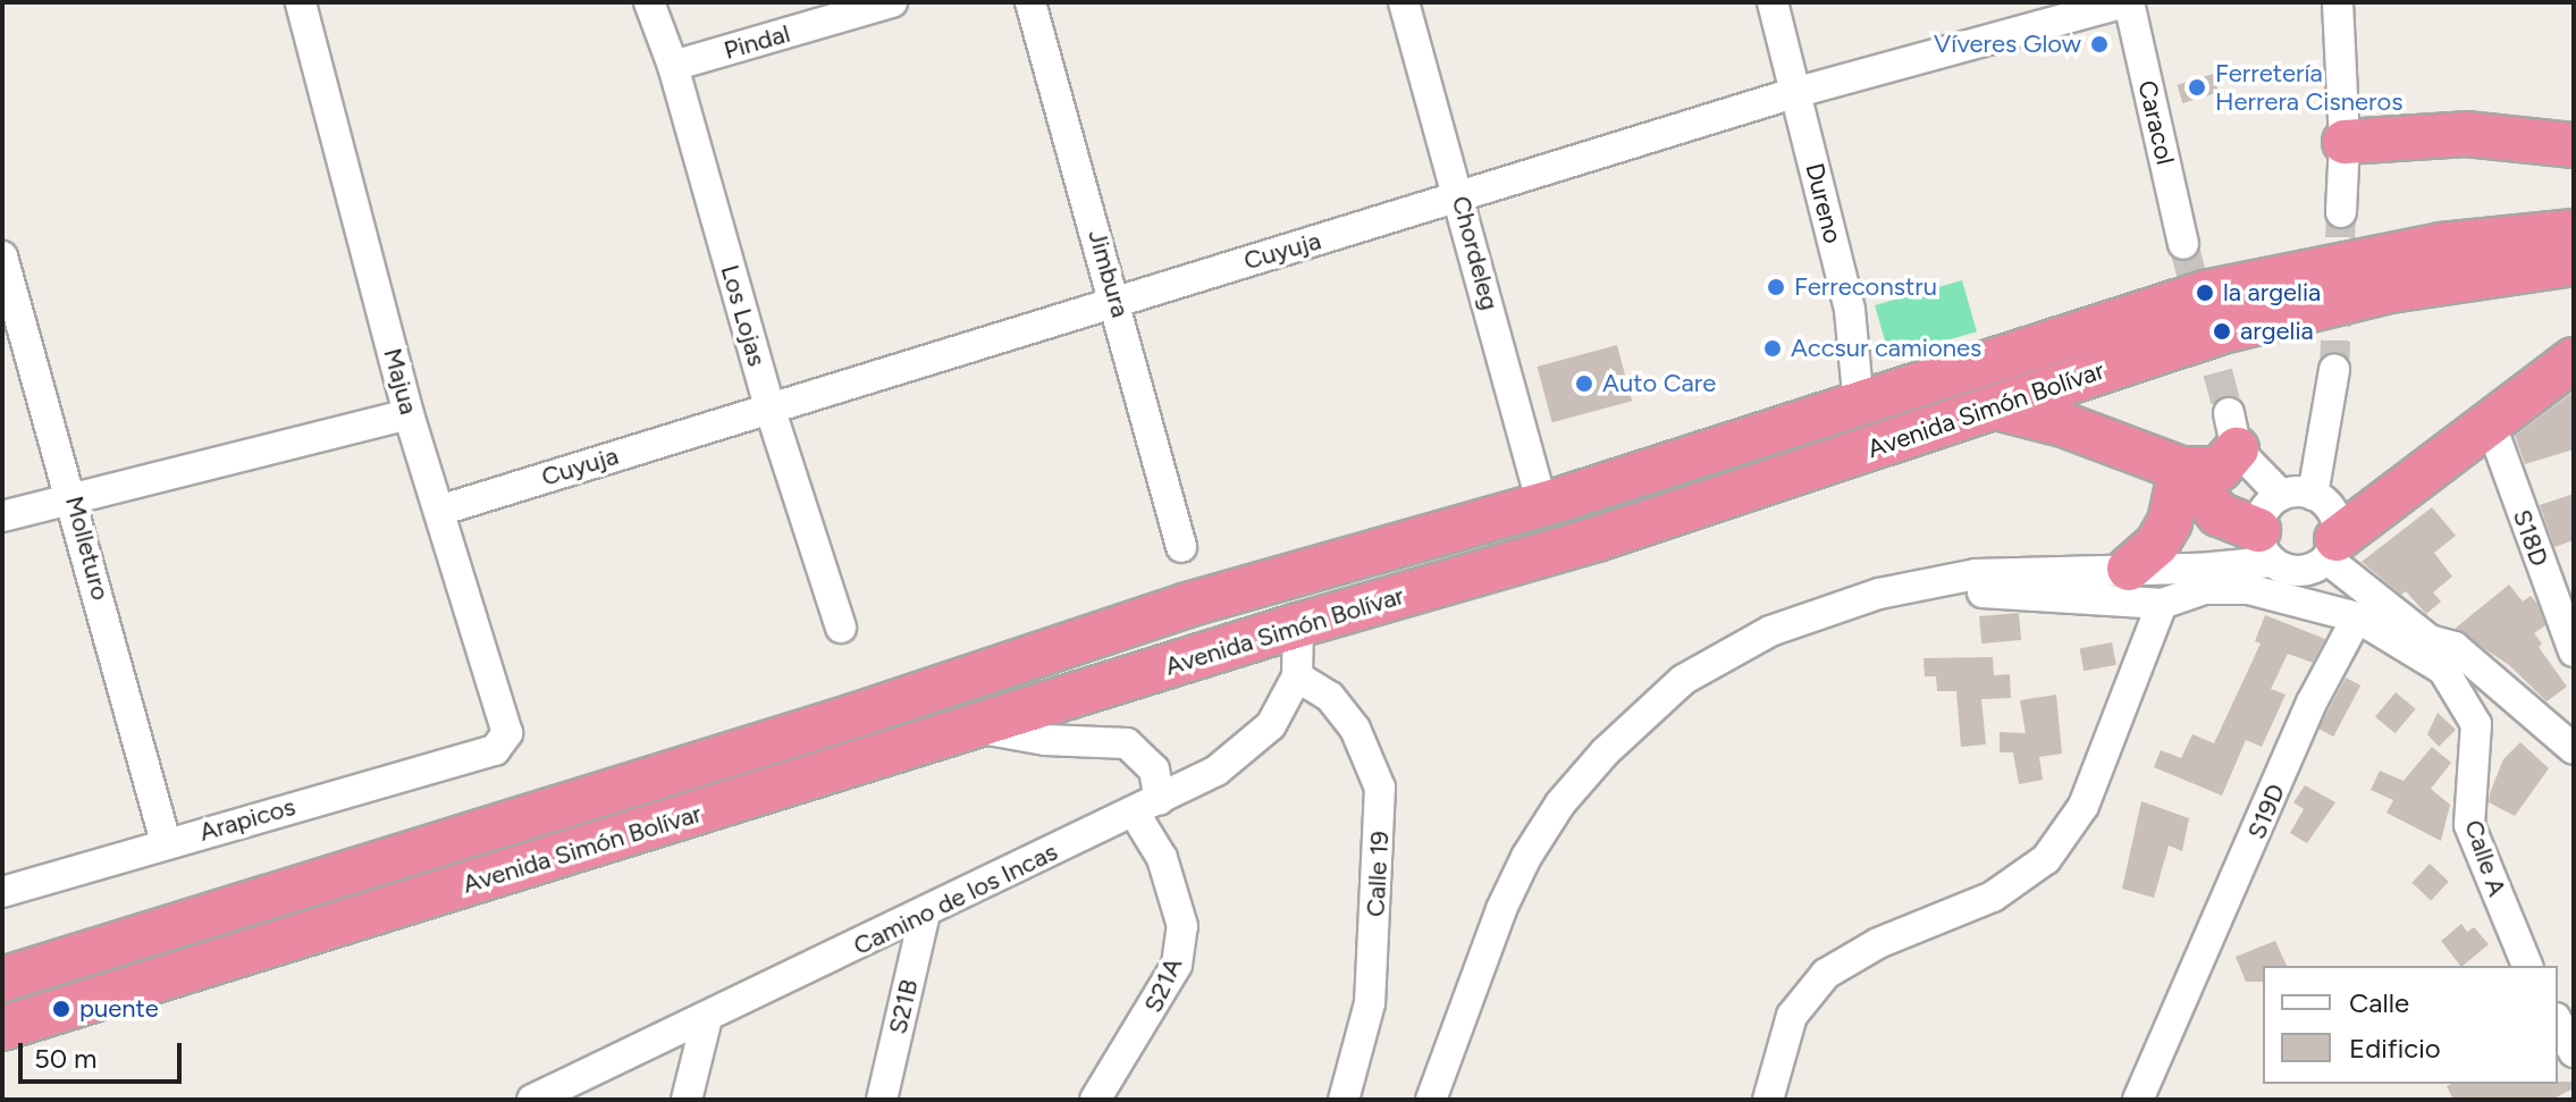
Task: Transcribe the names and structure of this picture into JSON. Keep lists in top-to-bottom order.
{
  "streets": {
    "highway": ["Avenida Simón Bolívar"],
    "street": [
      "Pindal",
      "Caracol",
      "Dureno",
      "Cuyuja",
      "Chordeleg",
      "Jimbura",
      "Los Lojas",
      "Majua",
      "S18D",
      "Molleturo",
      "S19D",
      "Arapicos",
      "Calle A",
      "Calle 19",
      "Camino de los Incas",
      "S21A",
      "S21B"
    ]
  },
  "crossings": [
    ["Pindal", "Los Lojas"],
    ["Caracol", "Cuyuja"],
    ["Dureno", "Cuyuja"],
    ["Dureno", "Avenida Simón Bolívar"],
    ["Cuyuja", "Chordeleg"],
    ["Cuyuja", "Jimbura"],
    ["Cuyuja", "Los Lojas"],
    ["Cuyuja", "Majua"],
    ["Chordeleg", "Avenida Simón Bolívar"],
    ["Majua", "Arapicos"],
    ["Avenida Simón Bolívar", "Camino de los Incas"],
    ["Avenida Simón Bolívar", "S21A"],
    ["Molleturo", "Arapicos"],
    ["Calle 19", "Camino de los Incas"],
    ["Camino de los Incas", "S21A"],
    ["Camino de los Incas", "S21B"]
  ],
  "places": [
    "Víveres Glow",
    "Ferretería Herrera Cisneros",
    "Ferreconstru",
    "la argelia",
    "argelia",
    "Accsur camiones",
    "Auto Care",
    "puente"
  ],
  "legend": ["Calle", "Edificio"],
  "scale_bar": "50 m"
}
